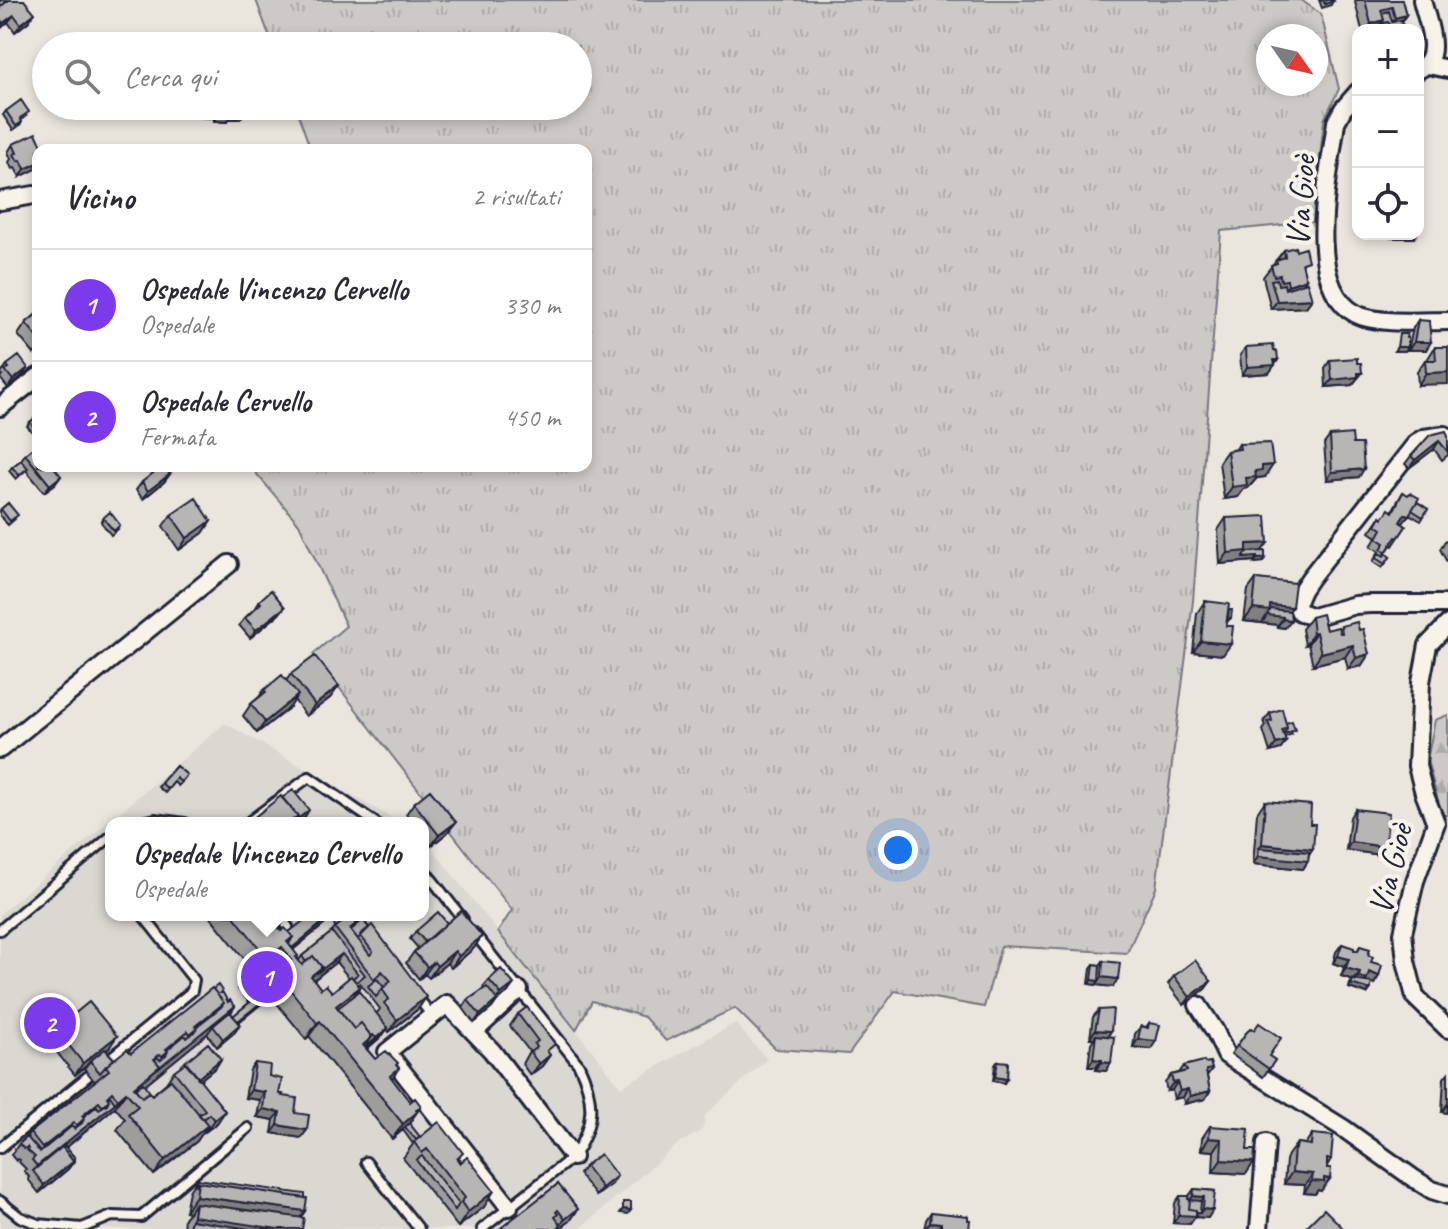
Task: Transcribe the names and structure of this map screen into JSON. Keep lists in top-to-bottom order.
{
  "streets": {
    "street": ["Via Gioè"]
  },
  "north": "bottom right",
  "page": {
    "map_buttons": ["+", "−"],
    "search": "Cerca qui",
    "heading": ["Vicino", "2 risultati"],
    "list": [
      {
        "mark": "1",
        "name": "Ospedale Vincenzo Cervello",
        "note": "Ospedale",
        "value": "330 m"
      },
      {
        "mark": "2",
        "name": "Ospedale Cervello",
        "note": "Fermata",
        "value": "450 m"
      }
    ],
    "popup": ["Ospedale Vincenzo Cervello", "Ospedale"],
    "pins": ["1", "2"]
  }
}
